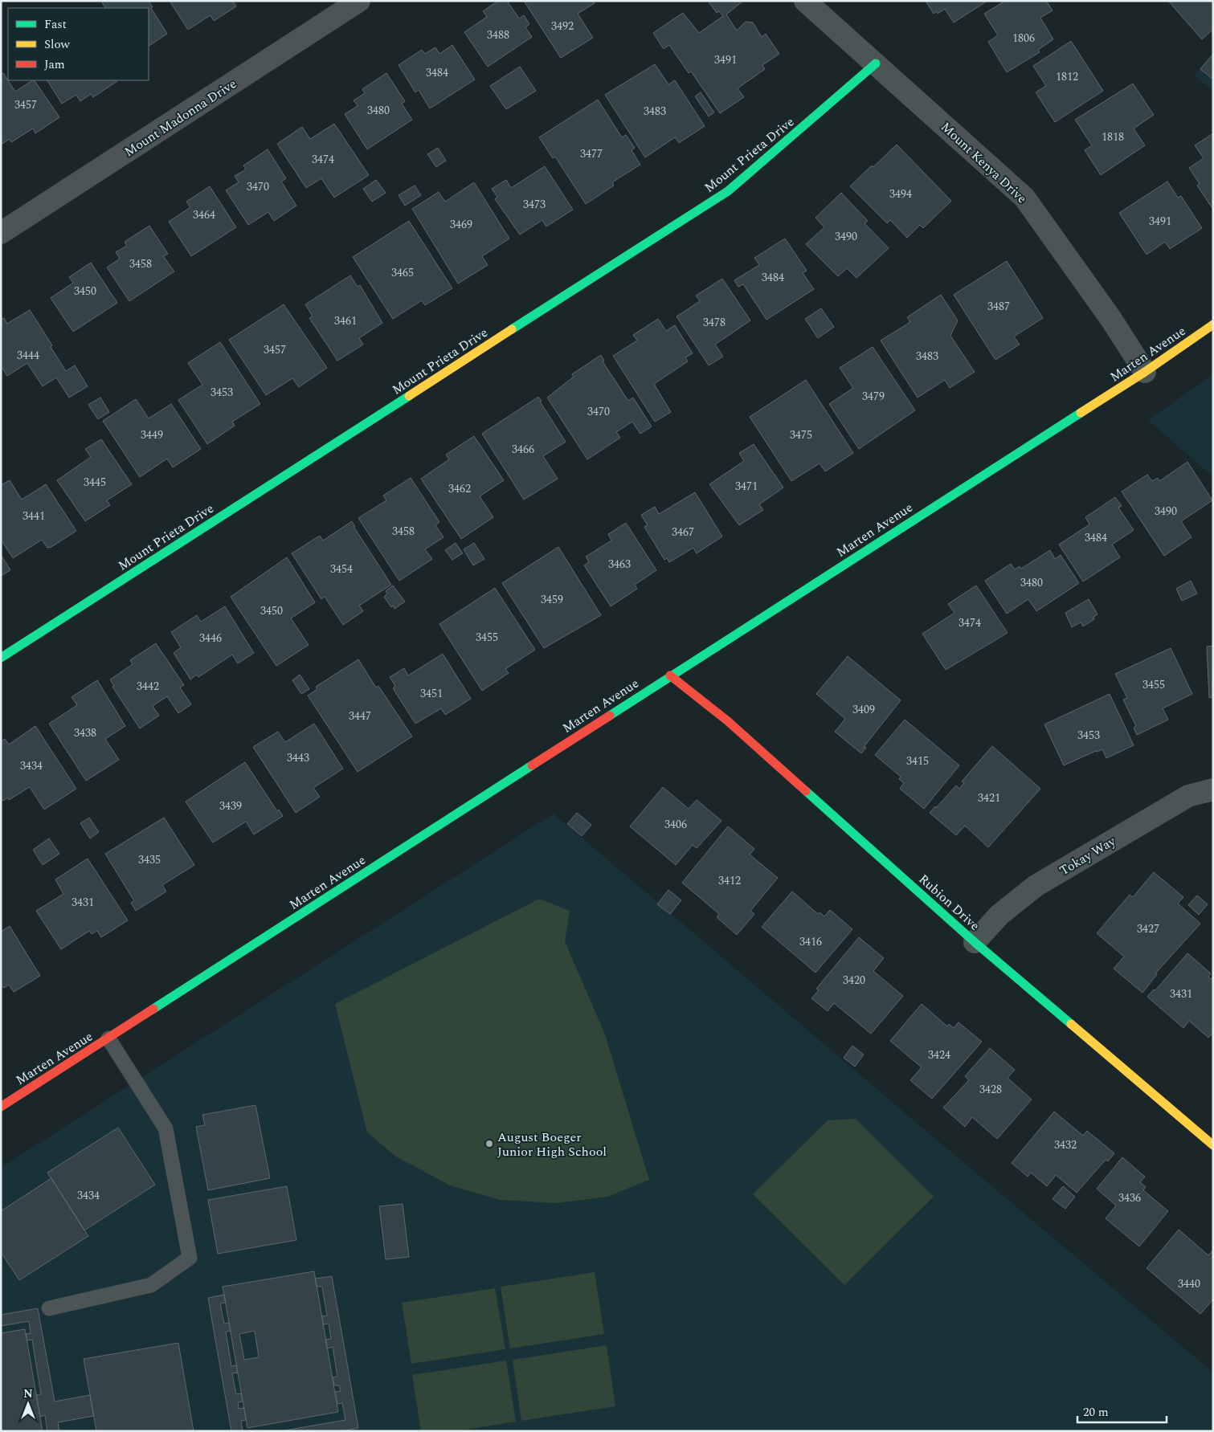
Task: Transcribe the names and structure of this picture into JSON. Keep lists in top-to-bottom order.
{
  "streets": {
    "street": [
      "Mount Madonna Drive",
      "Mount Prieta Drive",
      "Mount Kenya Drive",
      "Marten Avenue",
      "Tokay Way",
      "Rubion Drive"
    ]
  },
  "crossings": [
    ["Mount Prieta Drive", "Mount Kenya Drive"],
    ["Mount Kenya Drive", "Marten Avenue"],
    ["Marten Avenue", "Rubion Drive"],
    ["Tokay Way", "Rubion Drive"]
  ],
  "places": ["August Boeger Junior High School"],
  "house_numbers": [
    "3492",
    "3488",
    "1806",
    "3491",
    "3484",
    "1812",
    "3457",
    "3480",
    "3483",
    "1818",
    "3477",
    "3474",
    "3470",
    "3494",
    "3473",
    "3464",
    "3491",
    "3469",
    "3490",
    "3458",
    "3465",
    "3484",
    "3450",
    "3487",
    "3461",
    "3478",
    "3457",
    "3444",
    "3483",
    "3453",
    "3479",
    "3470",
    "3449",
    "3475",
    "3466",
    "3445",
    "3471",
    "3462",
    "3490",
    "3441",
    "3458",
    "3467",
    "3484",
    "3463",
    "3454",
    "3480",
    "3459",
    "3450",
    "3474",
    "3455",
    "3446",
    "3455",
    "3442",
    "3451",
    "3409",
    "3447",
    "3438",
    "3453",
    "3443",
    "3415",
    "3434",
    "3421",
    "3439",
    "3406",
    "3435",
    "3412",
    "3431",
    "3427",
    "3416",
    "3420",
    "3431",
    "3424",
    "3428",
    "3432",
    "3434",
    "3436",
    "3440"
  ],
  "legend": ["Fast", "Slow", "Jam"],
  "scale_bar": "20 m",
  "north": "top"
}
